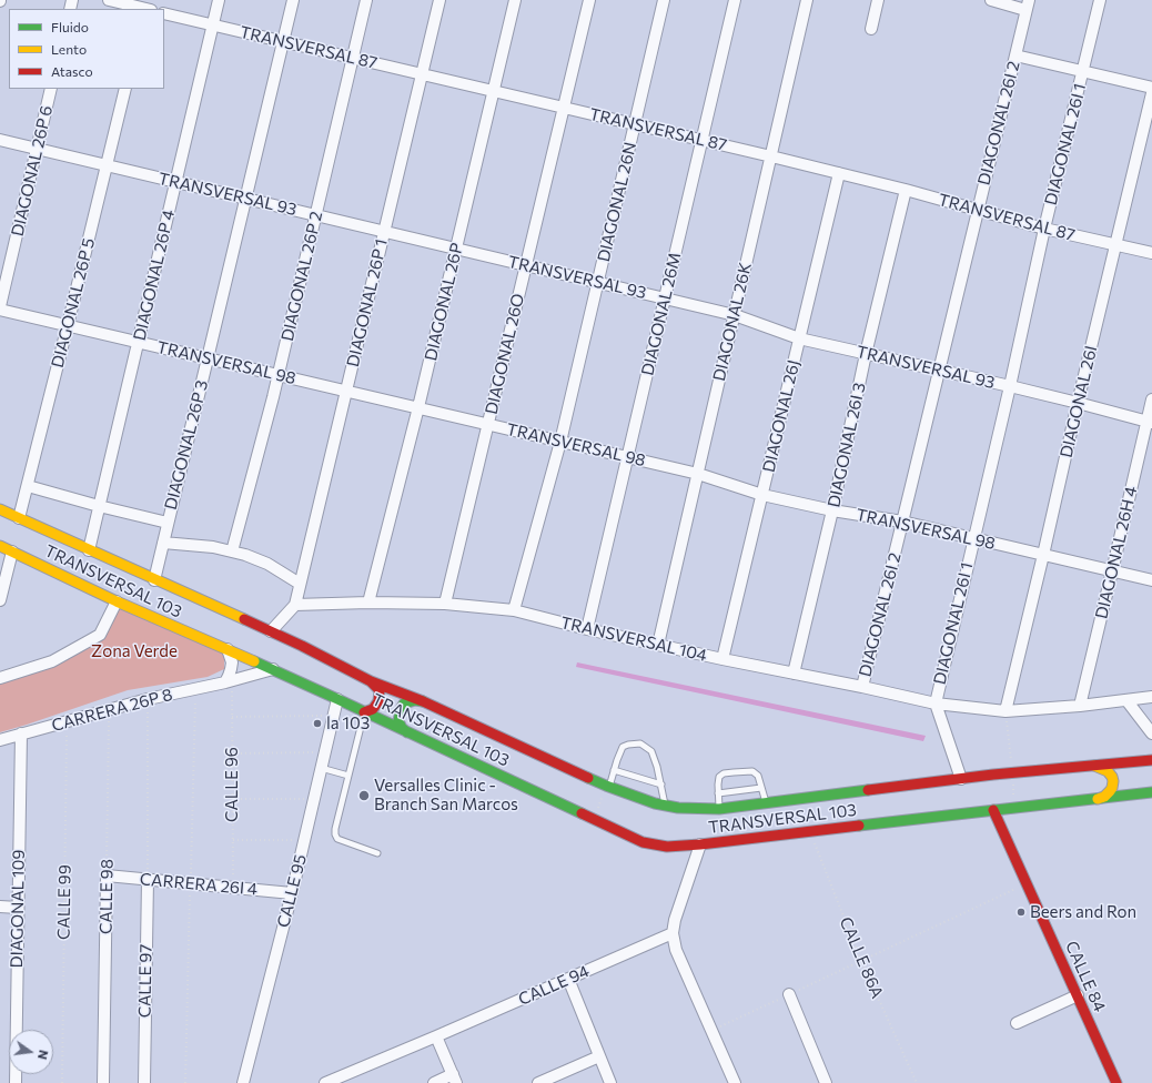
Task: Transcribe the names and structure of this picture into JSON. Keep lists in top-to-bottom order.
{
  "streets": {
    "street": [
      "TRANSVERSAL 87",
      "DIAGONAL 26I 2",
      "DIAGONAL 26I 1",
      "DIAGONAL 26P 6",
      "TRANSVERSAL 93",
      "DIAGONAL 26N",
      "DIAGONAL 26P 4",
      "DIAGONAL 26P 2",
      "DIAGONAL 26P",
      "DIAGONAL 26P 5",
      "DIAGONAL 26P 1",
      "DIAGONAL 26M",
      "DIAGONAL 26K",
      "DIAGONAL 26O",
      "TRANSVERSAL 98",
      "DIAGONAL 26I",
      "DIAGONAL 26J",
      "DIAGONAL 26P 3",
      "DIAGONAL 26I 3",
      "DIAGONAL 26H 4",
      "TRANSVERSAL 103",
      "TRANSVERSAL 104",
      "CARRERA 26P 8",
      "CARRERA 26I 4",
      "CALLE 95",
      "CALLE 98",
      "DIAGONAL 109",
      "CALLE 84",
      "CALLE 97",
      "CALLE 94"
    ],
    "path": ["CALLE 96", "CALLE 99", "CALLE 86A"]
  },
  "crossings": [
    ["TRANSVERSAL 87", "DIAGONAL 26I 2"],
    ["TRANSVERSAL 87", "DIAGONAL 26I 1"],
    ["TRANSVERSAL 87", "DIAGONAL 26N"],
    ["TRANSVERSAL 87", "DIAGONAL 26P 4"],
    ["TRANSVERSAL 87", "DIAGONAL 26P 2"],
    ["TRANSVERSAL 87", "DIAGONAL 26P"],
    ["TRANSVERSAL 87", "DIAGONAL 26P 1"],
    ["TRANSVERSAL 87", "DIAGONAL 26M"],
    ["TRANSVERSAL 87", "DIAGONAL 26K"],
    ["TRANSVERSAL 87", "DIAGONAL 26O"],
    ["TRANSVERSAL 87", "DIAGONAL 26I"],
    ["TRANSVERSAL 87", "DIAGONAL 26J"],
    ["TRANSVERSAL 87", "DIAGONAL 26P 3"],
    ["TRANSVERSAL 87", "DIAGONAL 26I 3"],
    ["DIAGONAL 26I 2", "TRANSVERSAL 93"],
    ["DIAGONAL 26I 2", "TRANSVERSAL 98"],
    ["DIAGONAL 26I 2", "TRANSVERSAL 104"],
    ["DIAGONAL 26I 1", "TRANSVERSAL 93"],
    ["DIAGONAL 26I 1", "TRANSVERSAL 98"],
    ["DIAGONAL 26I 1", "TRANSVERSAL 104"],
    ["DIAGONAL 26P 6", "TRANSVERSAL 93"],
    ["DIAGONAL 26P 6", "TRANSVERSAL 98"],
    ["TRANSVERSAL 93", "DIAGONAL 26N"],
    ["TRANSVERSAL 93", "DIAGONAL 26P 4"],
    ["TRANSVERSAL 93", "DIAGONAL 26P 2"],
    ["TRANSVERSAL 93", "DIAGONAL 26P"],
    ["TRANSVERSAL 93", "DIAGONAL 26P 5"],
    ["TRANSVERSAL 93", "DIAGONAL 26P 1"],
    ["TRANSVERSAL 93", "DIAGONAL 26M"],
    ["TRANSVERSAL 93", "DIAGONAL 26K"],
    ["TRANSVERSAL 93", "DIAGONAL 26O"],
    ["TRANSVERSAL 93", "DIAGONAL 26I"],
    ["TRANSVERSAL 93", "DIAGONAL 26J"],
    ["TRANSVERSAL 93", "DIAGONAL 26P 3"],
    ["TRANSVERSAL 93", "DIAGONAL 26I 3"],
    ["TRANSVERSAL 93", "DIAGONAL 26H 4"],
    ["DIAGONAL 26N", "TRANSVERSAL 98"],
    ["DIAGONAL 26N", "TRANSVERSAL 104"],
    ["DIAGONAL 26P 4", "TRANSVERSAL 98"],
    ["DIAGONAL 26P 4", "TRANSVERSAL 103"],
    ["DIAGONAL 26P 2", "TRANSVERSAL 98"],
    ["DIAGONAL 26P", "TRANSVERSAL 98"],
    ["DIAGONAL 26P", "TRANSVERSAL 104"],
    ["DIAGONAL 26P 5", "TRANSVERSAL 98"],
    ["DIAGONAL 26P 5", "TRANSVERSAL 103"],
    ["DIAGONAL 26P 1", "TRANSVERSAL 98"],
    ["DIAGONAL 26P 1", "TRANSVERSAL 104"],
    ["DIAGONAL 26M", "TRANSVERSAL 98"],
    ["DIAGONAL 26M", "TRANSVERSAL 104"],
    ["DIAGONAL 26K", "TRANSVERSAL 98"],
    ["DIAGONAL 26K", "TRANSVERSAL 104"],
    ["DIAGONAL 26O", "TRANSVERSAL 98"],
    ["DIAGONAL 26O", "TRANSVERSAL 104"],
    ["TRANSVERSAL 98", "DIAGONAL 26I"],
    ["TRANSVERSAL 98", "DIAGONAL 26J"],
    ["TRANSVERSAL 98", "DIAGONAL 26P 3"],
    ["TRANSVERSAL 98", "DIAGONAL 26I 3"],
    ["TRANSVERSAL 98", "DIAGONAL 26H 4"],
    ["DIAGONAL 26I", "TRANSVERSAL 104"],
    ["DIAGONAL 26J", "TRANSVERSAL 104"],
    ["DIAGONAL 26P 3", "TRANSVERSAL 103"],
    ["DIAGONAL 26I 3", "TRANSVERSAL 104"],
    ["TRANSVERSAL 103", "CARRERA 26P 8"],
    ["TRANSVERSAL 103", "CALLE 95"],
    ["TRANSVERSAL 103", "CALLE 86A"],
    ["TRANSVERSAL 103", "CALLE 84"],
    ["CARRERA 26P 8", "CALLE 96"],
    ["CARRERA 26P 8", "CALLE 98"],
    ["CARRERA 26P 8", "CALLE 99"],
    ["CARRERA 26P 8", "DIAGONAL 109"],
    ["CALLE 96", "CARRERA 26I 4"],
    ["CARRERA 26I 4", "CALLE 95"],
    ["CARRERA 26I 4", "CALLE 98"],
    ["CARRERA 26I 4", "CALLE 97"]
  ],
  "parks": ["Zona Verde"],
  "places": ["la 103", "Versalles Clinic - Branch San Marcos", "Beers and Ron"],
  "legend": ["Fluido", "Lento", "Atasco"],
  "north": "right"
}
